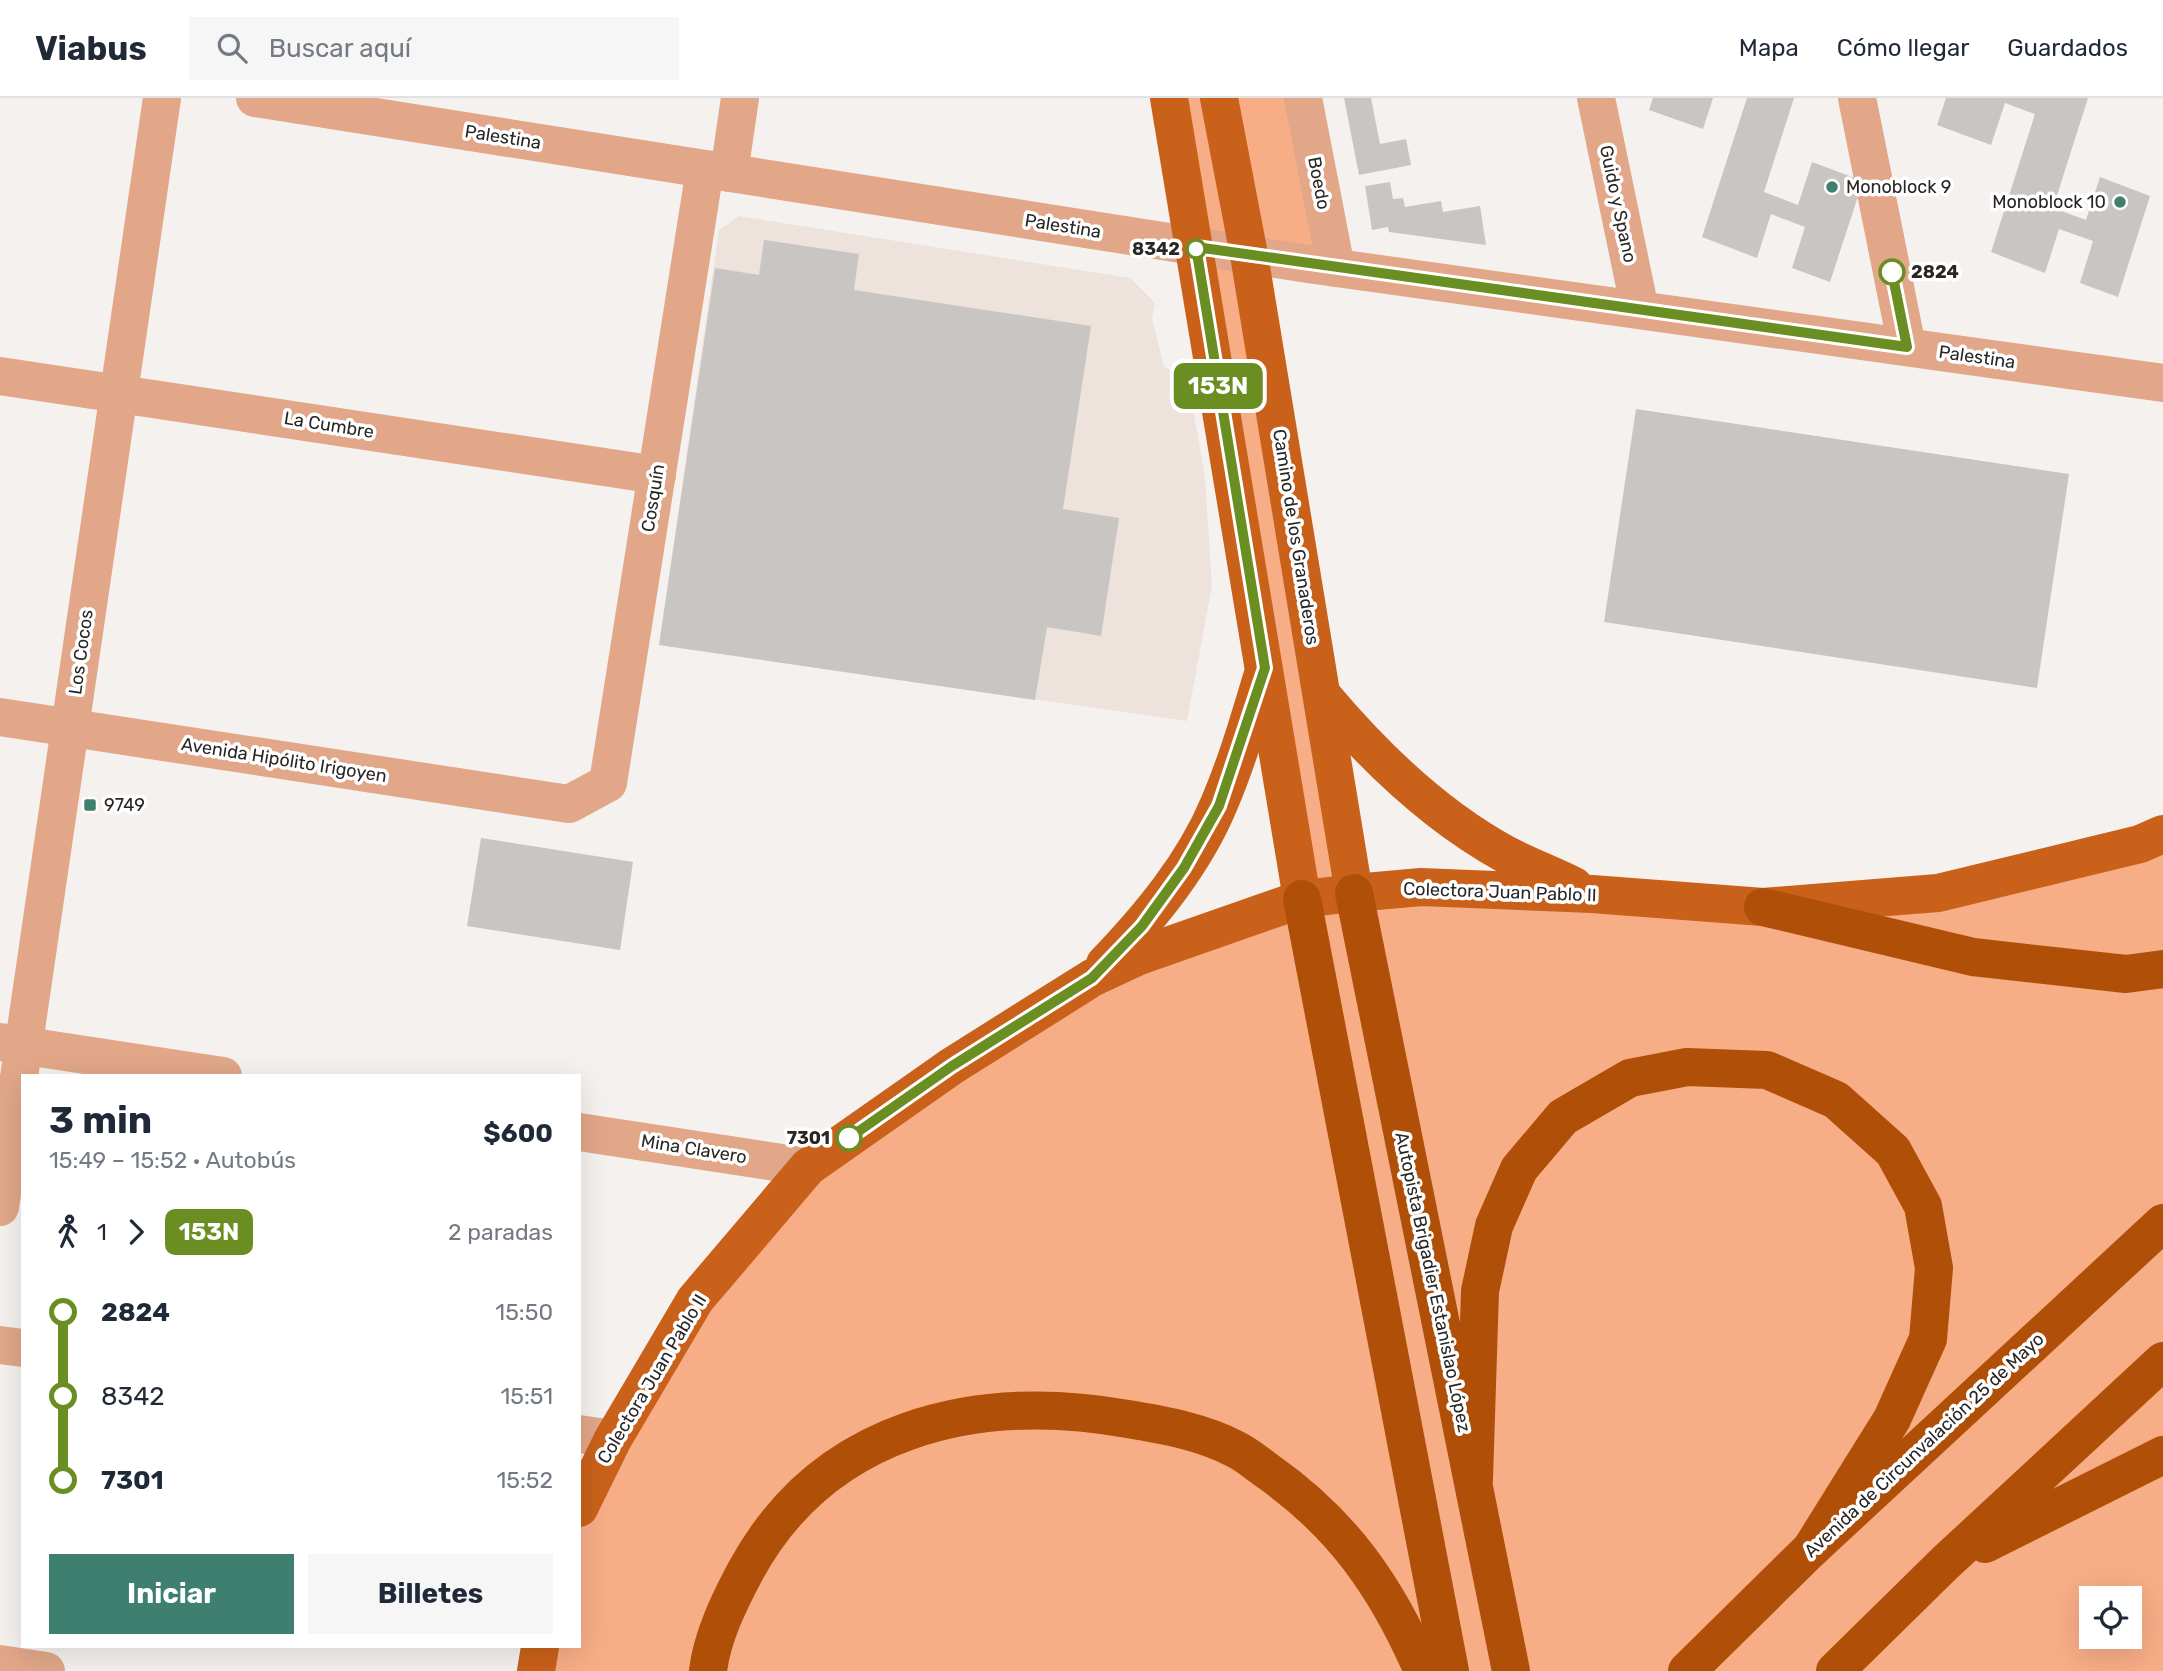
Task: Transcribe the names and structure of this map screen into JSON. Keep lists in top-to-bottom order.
{
  "streets": {
    "highway": ["Autopista Brigadier Estanislao López", "Avenida de Circunvalación 25 de Mayo"],
    "main road": ["Camino de los Granaderos", "Colectora Juan Pablo II"],
    "street": [
      "Palestina",
      "Boedo",
      "Guido y Spano",
      "La Cumbre",
      "Cosquín",
      "Los Cocos",
      "Avenida Hipólito Irigoyen",
      "Mina Clavero"
    ]
  },
  "crossings": [
    ["Palestina", "Boedo"],
    ["Palestina", "Guido y Spano"],
    ["Palestina", "Cosquín"],
    ["Palestina", "Camino de los Granaderos"],
    ["La Cumbre", "Cosquín"],
    ["La Cumbre", "Los Cocos"],
    ["Cosquín", "Avenida Hipólito Irigoyen"],
    ["Camino de los Granaderos", "Colectora Juan Pablo II"],
    ["Camino de los Granaderos", "Autopista Brigadier Estanislao López"],
    ["Los Cocos", "Avenida Hipólito Irigoyen"],
    ["Colectora Juan Pablo II", "Mina Clavero"],
    ["Colectora Juan Pablo II", "Autopista Brigadier Estanislao López"]
  ],
  "places": {
    "other": [
      "Monoblock 9",
      "Monoblock 10",
      "8342",
      "2824",
      "7301"
    ],
    "transit": ["9749"]
  },
  "lines": ["bus line 153N"],
  "page": {
    "header": "Viabus",
    "search": "Buscar aquí",
    "nav": ["Mapa", "Cómo llegar", "Guardados"],
    "on_map": "153N",
    "heading": ["3 min", "15:49 – 15:52 · Autobús", "$600"],
    "legs": ["1", "153N", "2 paradas"],
    "list": [
      {
        "name": "2824",
        "value": "15:50"
      },
      {
        "name": "8342",
        "value": "15:51"
      },
      {
        "name": "7301",
        "value": "15:52"
      }
    ],
    "buttons": ["Iniciar", "Billetes"]
  }
}
